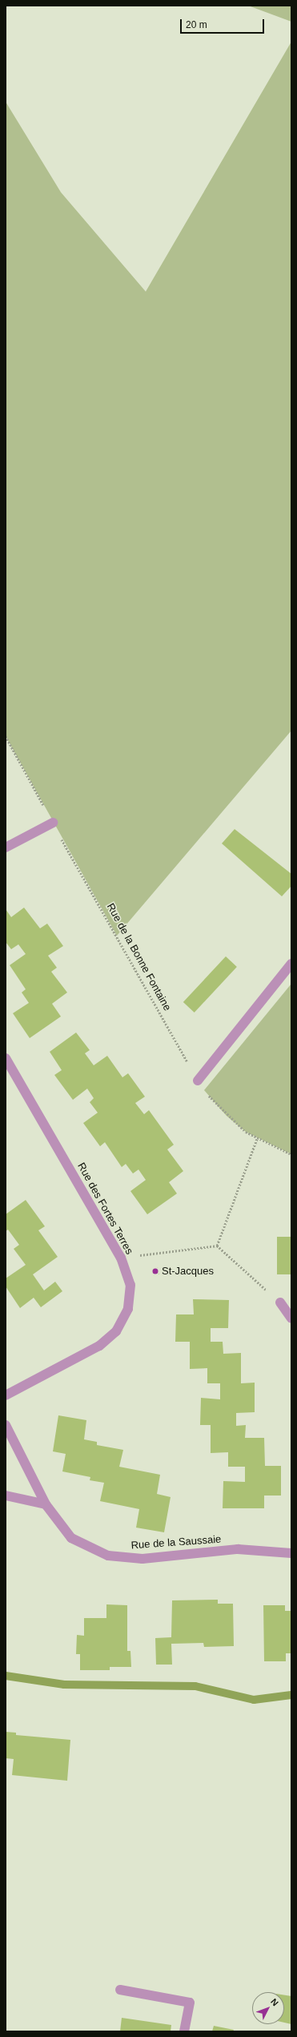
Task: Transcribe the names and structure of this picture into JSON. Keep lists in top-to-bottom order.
{
  "streets": {
    "street": ["Rue des Fortes Terres", "Rue de la Saussaie"],
    "path": ["Rue de la Bonne Fontaine"]
  },
  "places": ["St-Jacques"],
  "scale_bar": "20 m",
  "north": "top right"
}
